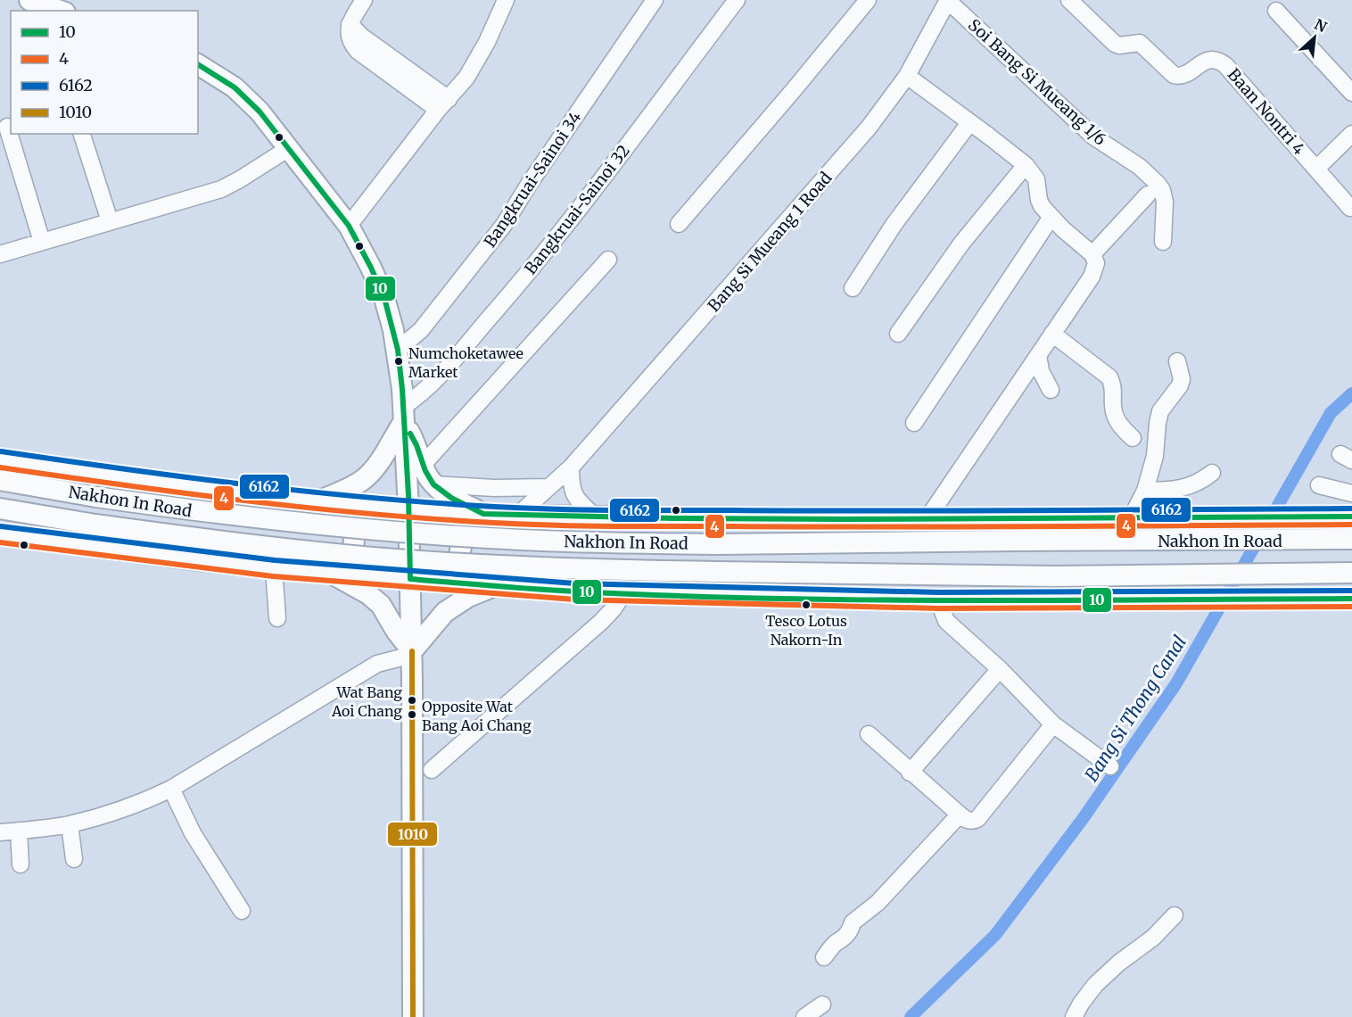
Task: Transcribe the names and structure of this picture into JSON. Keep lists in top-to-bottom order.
{
  "streets": {
    "main road": ["Nakhon In Road"],
    "street": [
      "Soi Bang Si Mueang 1/6",
      "Baan Nontri 4",
      "Bangkruai-Sainoi 34",
      "Bangkruai-Sainoi 32",
      "Bang Si Mueang 1 Road"
    ]
  },
  "crossings": [
    ["Soi Bang Si Mueang 1/6", "Bang Si Mueang 1 Road"],
    ["Bang Si Mueang 1 Road", "Nakhon In Road"]
  ],
  "water": ["Bang Si Thong Canal"],
  "places": [
    "Numchoketawee Market",
    "Tesco Lotus Nakorn-In",
    "Wat Bang Aoi Chang",
    "Opposite Wat Bang Aoi Chang"
  ],
  "lines": [
    "transit line 10",
    "transit line 6162",
    "transit line 4",
    "transit line 1010"
  ],
  "legend": [
    "10",
    "4",
    "6162",
    "1010"
  ],
  "north": "top right"
}
